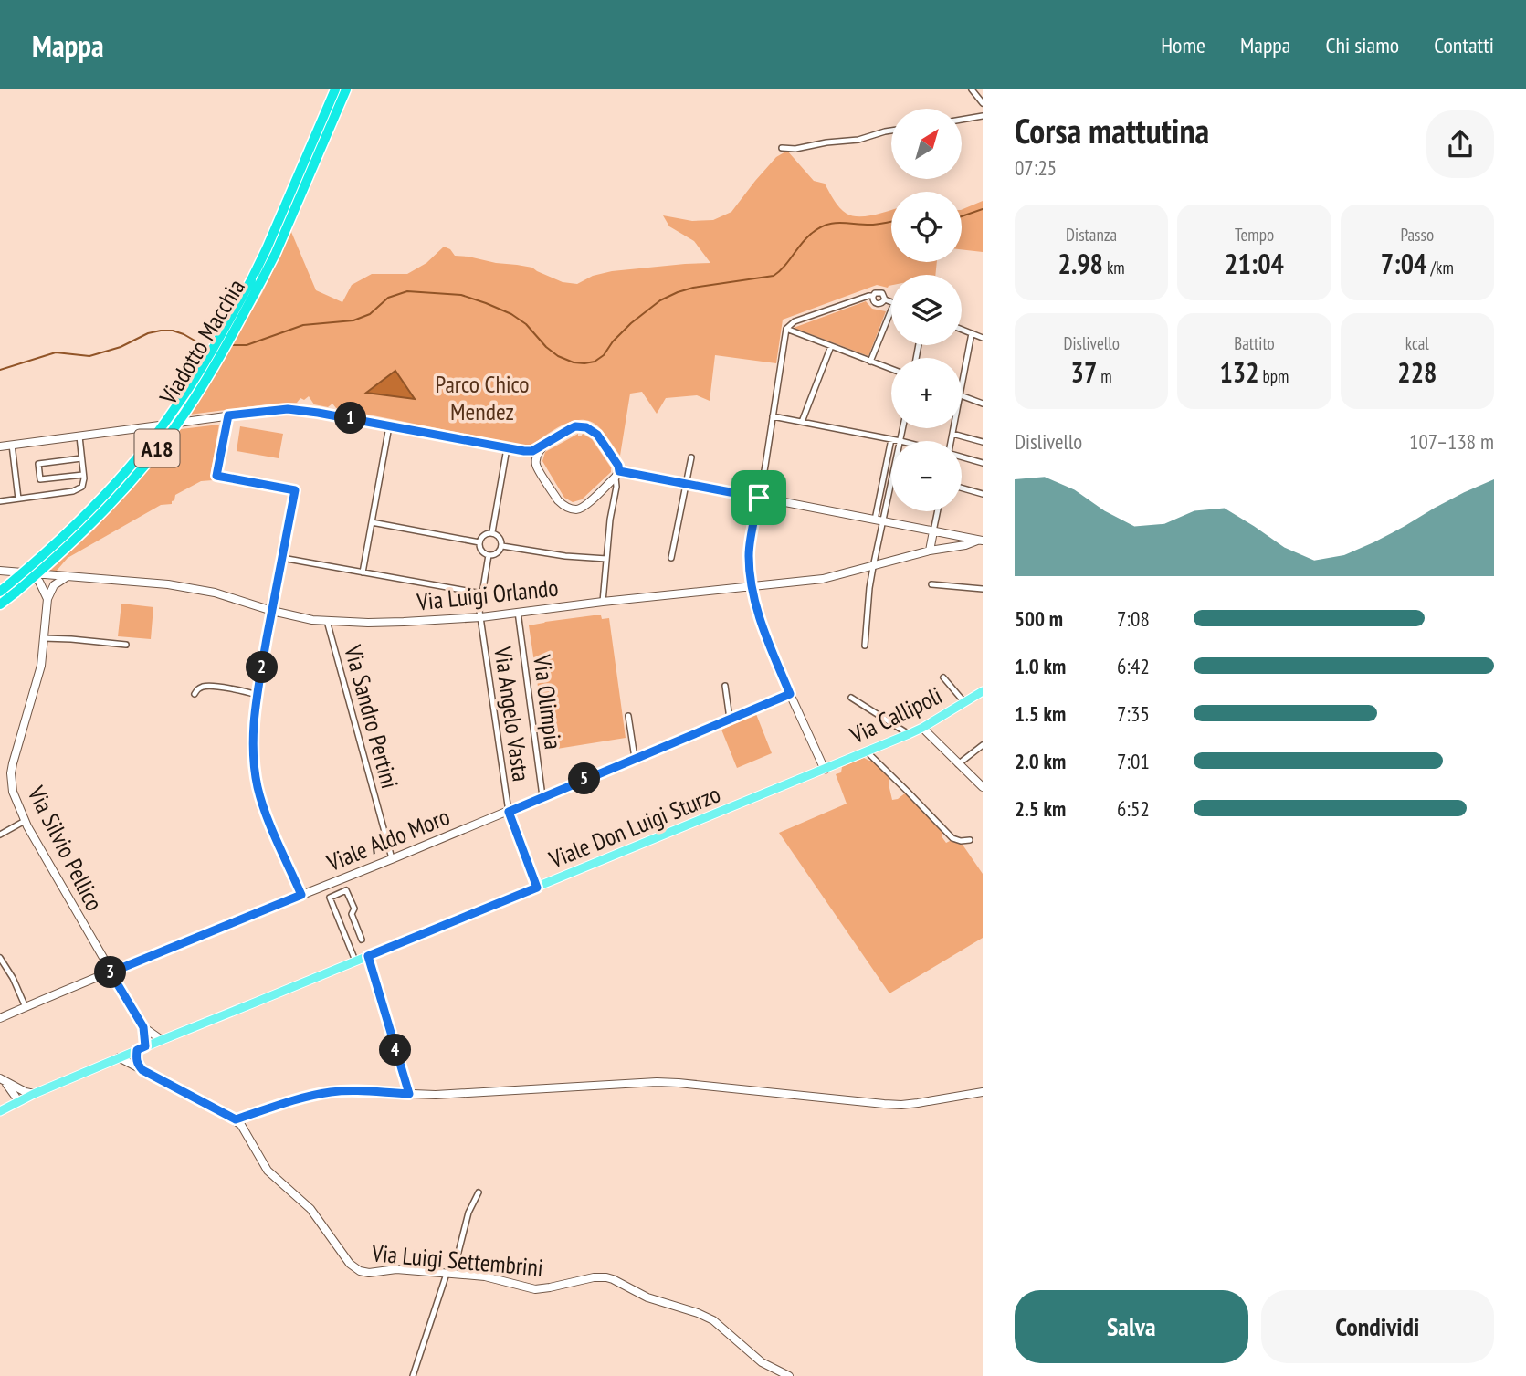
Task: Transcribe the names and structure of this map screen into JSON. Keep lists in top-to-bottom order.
{
  "streets": {
    "highway": ["Viadotto Macchia", "A18"],
    "main road": ["Via Callipoli", "Viale Don Luigi Sturzo"],
    "street": [
      "Via Luigi Orlando",
      "Via Olimpia",
      "Via Angelo Vasta",
      "Via Sandro Pertini",
      "Viale Aldo Moro",
      "Via Silvio Pellico",
      "Via Luigi Settembrini"
    ]
  },
  "crossings": [
    ["Viadotto Macchia", "A18"],
    ["Via Luigi Orlando", "Via Olimpia"],
    ["Via Luigi Orlando", "Via Angelo Vasta"],
    ["Via Luigi Orlando", "Via Sandro Pertini"],
    ["Via Luigi Orlando", "Via Silvio Pellico"],
    ["Via Olimpia", "Viale Aldo Moro"],
    ["Via Angelo Vasta", "Viale Don Luigi Sturzo"],
    ["Via Angelo Vasta", "Viale Aldo Moro"],
    ["Via Callipoli", "Viale Don Luigi Sturzo"],
    ["Via Sandro Pertini", "Viale Aldo Moro"],
    ["Viale Don Luigi Sturzo", "Via Luigi Settembrini"],
    ["Viale Aldo Moro", "Via Silvio Pellico"]
  ],
  "parks": ["Parco Chico Mendez"],
  "north": "top right",
  "page": {
    "header": "Mappa",
    "nav": [
      "Home",
      "Mappa",
      "Chi siamo",
      "Contatti"
    ],
    "heading": ["Corsa mattutina", "07:25"],
    "map_buttons": ["+", "−"],
    "stats": [
      ["Distanza", "2.98 km"],
      ["Tempo", "21:04"],
      ["Passo", "7:04 /km"],
      ["Dislivello", "37 m"],
      ["Battito", "132 bpm"],
      ["kcal", "228"]
    ],
    "pins": [
      "1",
      "2",
      "5",
      "3",
      "4"
    ],
    "chart": ["Dislivello", "107–138 m"],
    "list": [
      {
        "name": "500 m",
        "note": "7:08"
      },
      {
        "name": "1.0 km",
        "note": "6:42"
      },
      {
        "name": "1.5 km",
        "note": "7:35"
      },
      {
        "name": "2.0 km",
        "note": "7:01"
      },
      {
        "name": "2.5 km",
        "note": "6:52"
      }
    ],
    "buttons": ["Salva", "Condividi"]
  }
}
